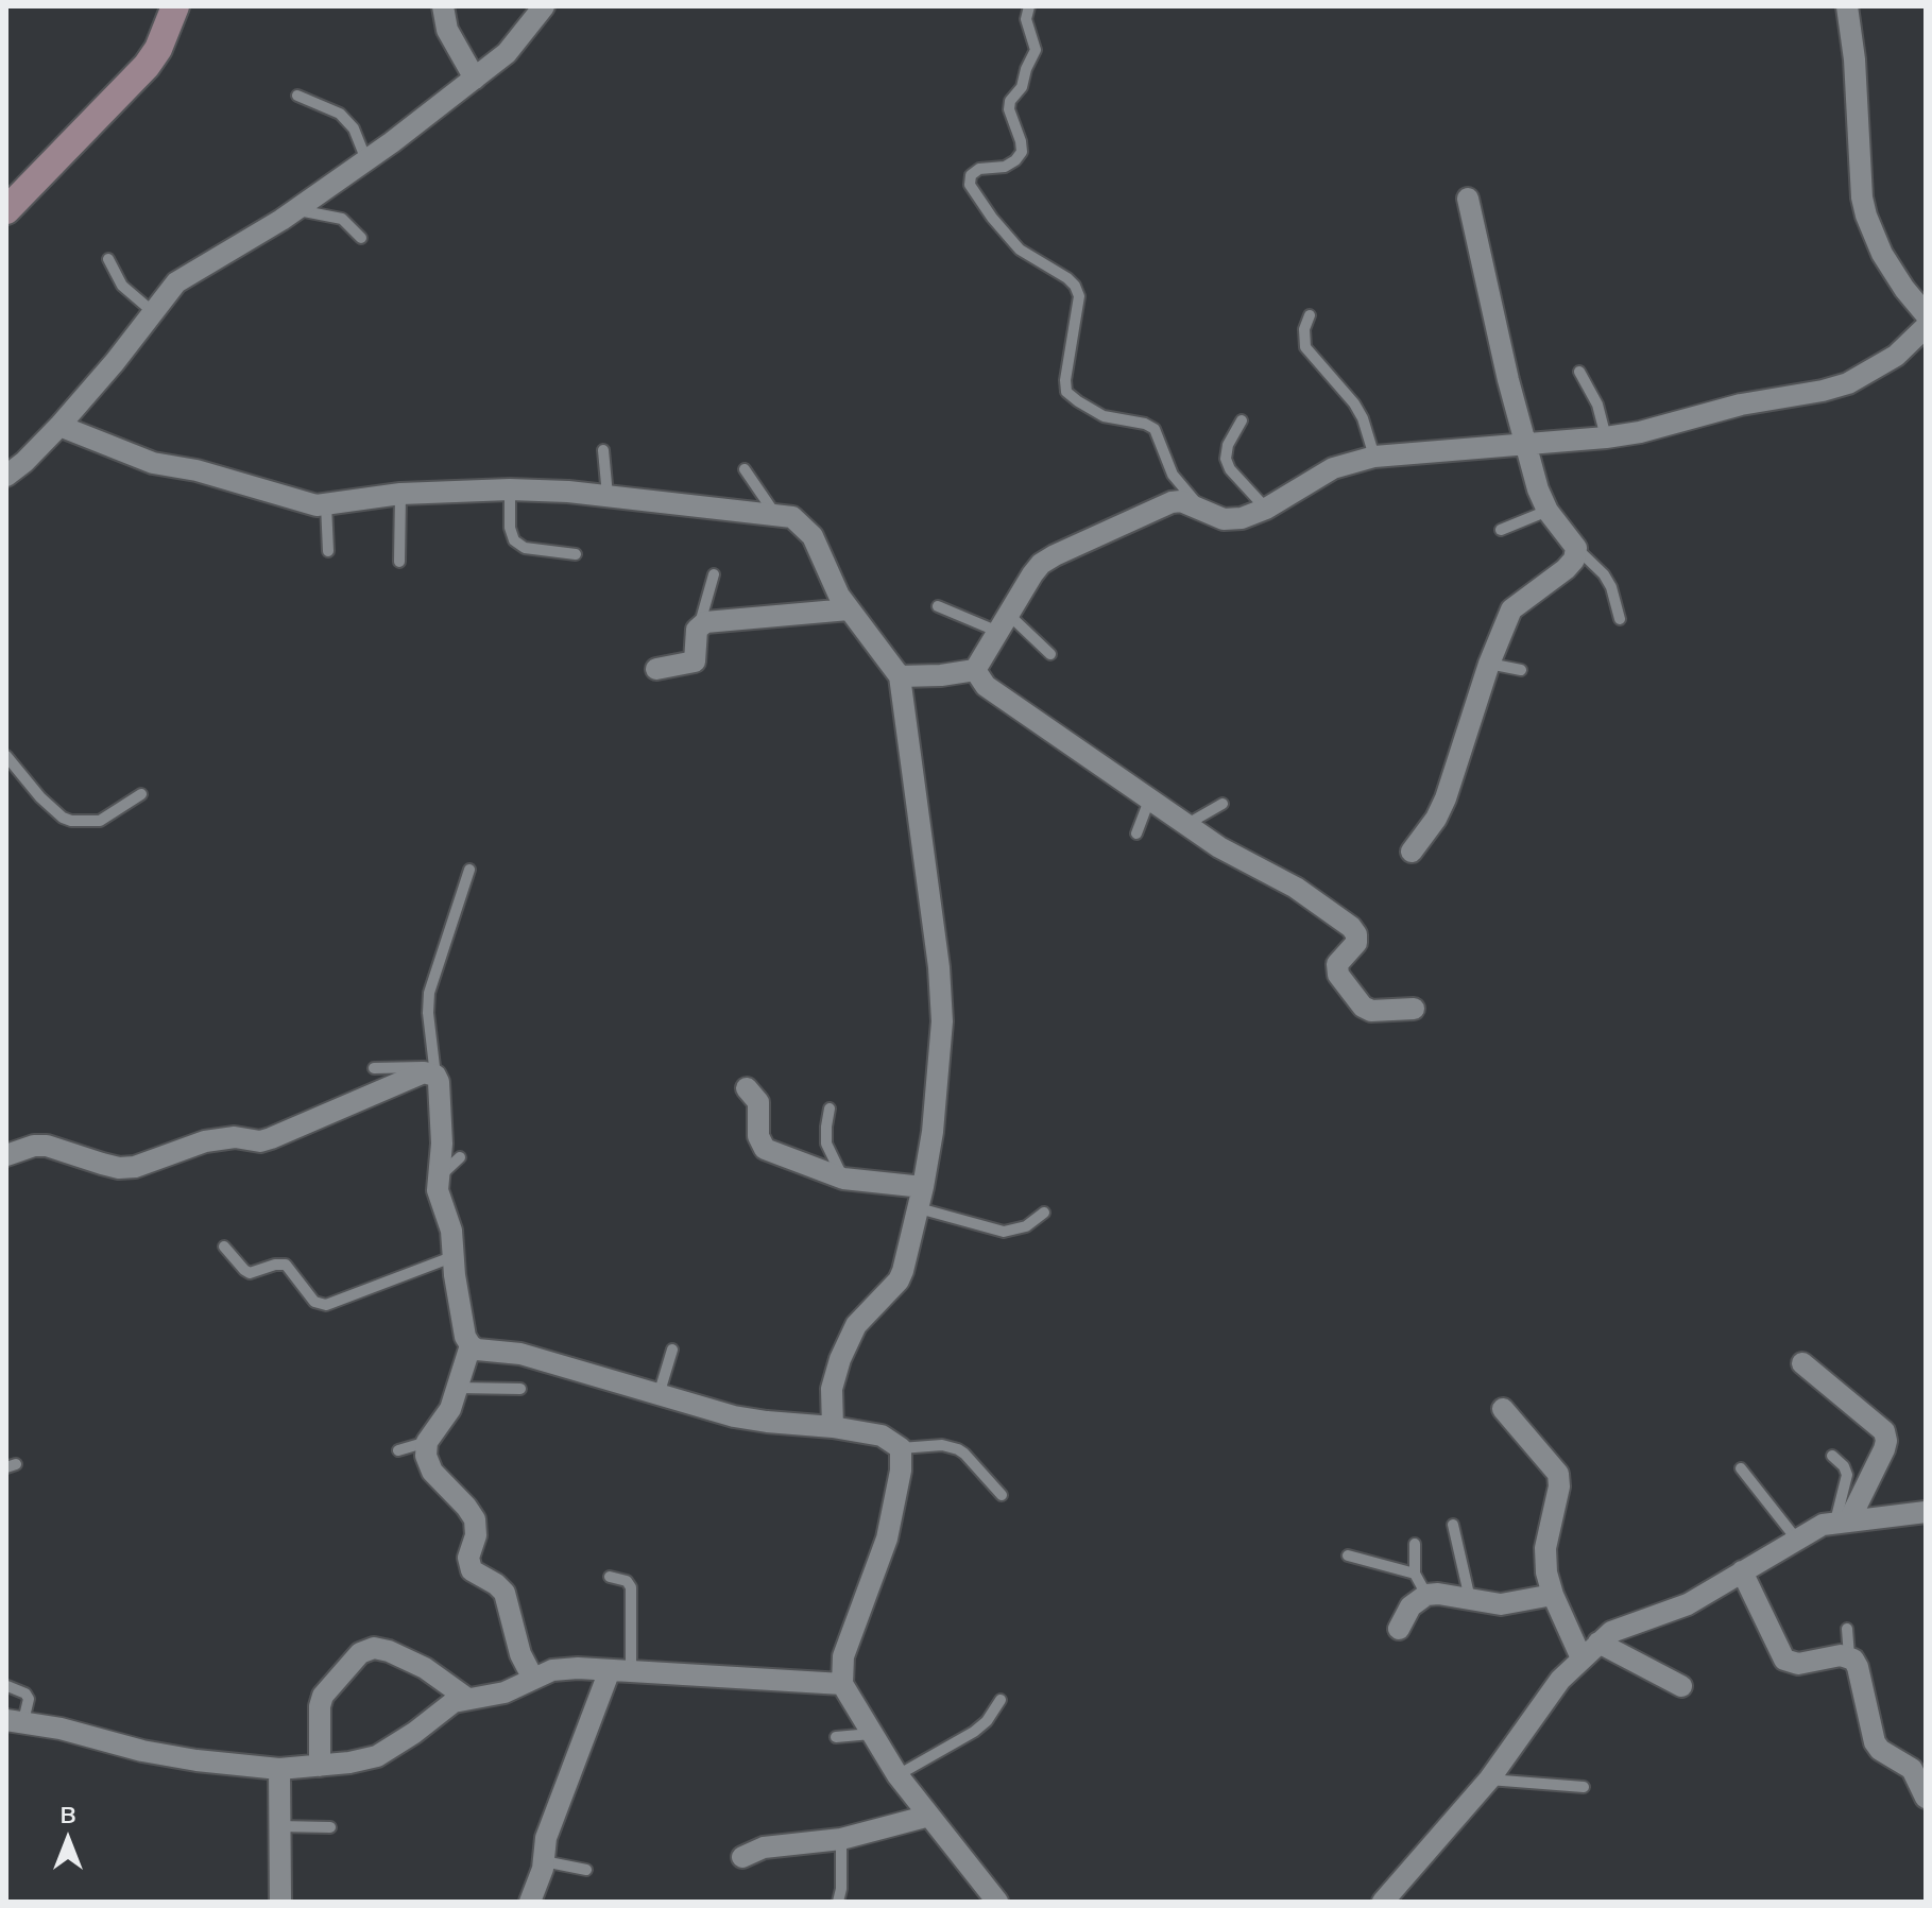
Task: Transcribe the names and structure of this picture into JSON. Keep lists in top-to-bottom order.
{
  "north": "top"
}
